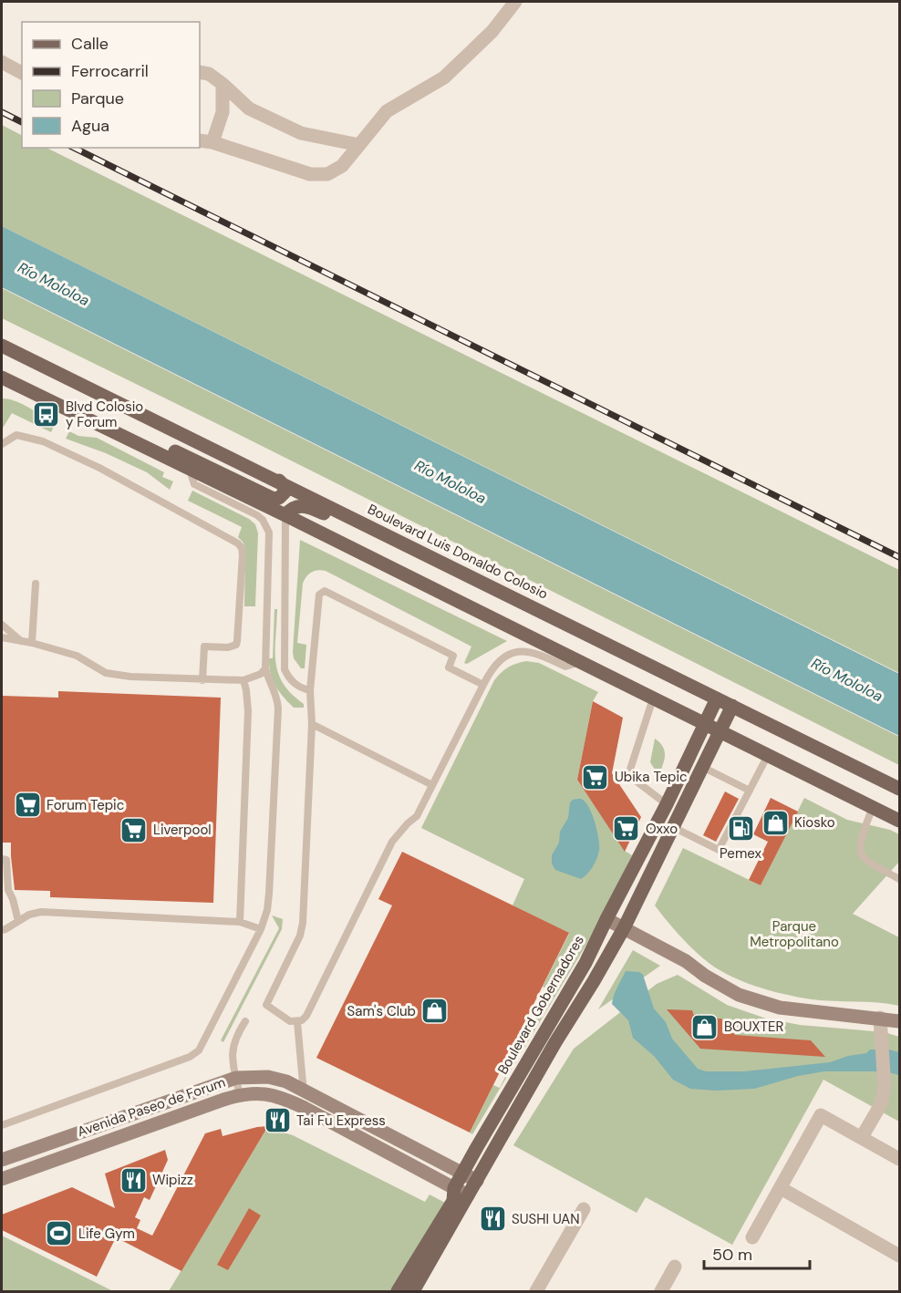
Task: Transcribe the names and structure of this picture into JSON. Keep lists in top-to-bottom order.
{
  "streets": {
    "main road": ["Boulevard Luis Donaldo Colosio", "Boulevard Gobernadores"],
    "street": ["Avenida Paseo de Forum"]
  },
  "crossings": [
    ["Boulevard Luis Donaldo Colosio", "Boulevard Gobernadores"],
    ["Boulevard Gobernadores", "Avenida Paseo de Forum"]
  ],
  "water": ["Río Mololoa"],
  "parks": ["Parque Metropolitano"],
  "places": {
    "bus stop": ["Blvd Colosio y Forum"],
    "supermarket": [
      "Ubika Tepic",
      "Forum Tepic",
      "Oxxo",
      "Liverpool"
    ],
    "shop": ["Kiosko", "Sam's Club", "BOUXTER"],
    "fuel station": ["Pemex"],
    "restaurant": ["Tai Fu Express", "Wipizz", "SUSHI UAN"],
    "sports": ["Life Gym"]
  },
  "legend": [
    "Calle",
    "Ferrocarril",
    "Parque",
    "Agua"
  ],
  "scale_bar": "50 m"
}
